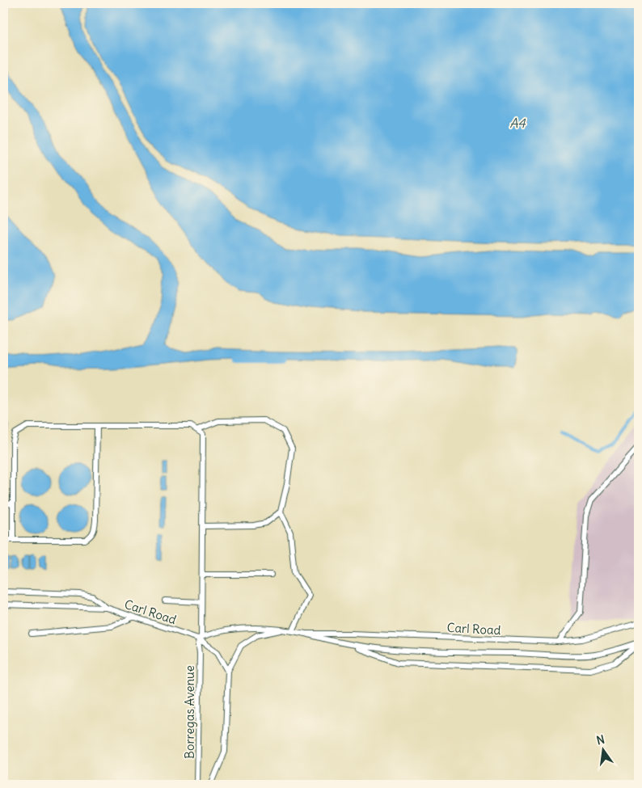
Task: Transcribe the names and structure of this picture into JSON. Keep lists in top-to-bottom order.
{
  "streets": {
    "lane": ["Carl Road", "Borregas Avenue"]
  },
  "crossings": [
    ["Carl Road", "Borregas Avenue"]
  ],
  "water": ["A4"],
  "north": "top"
}
